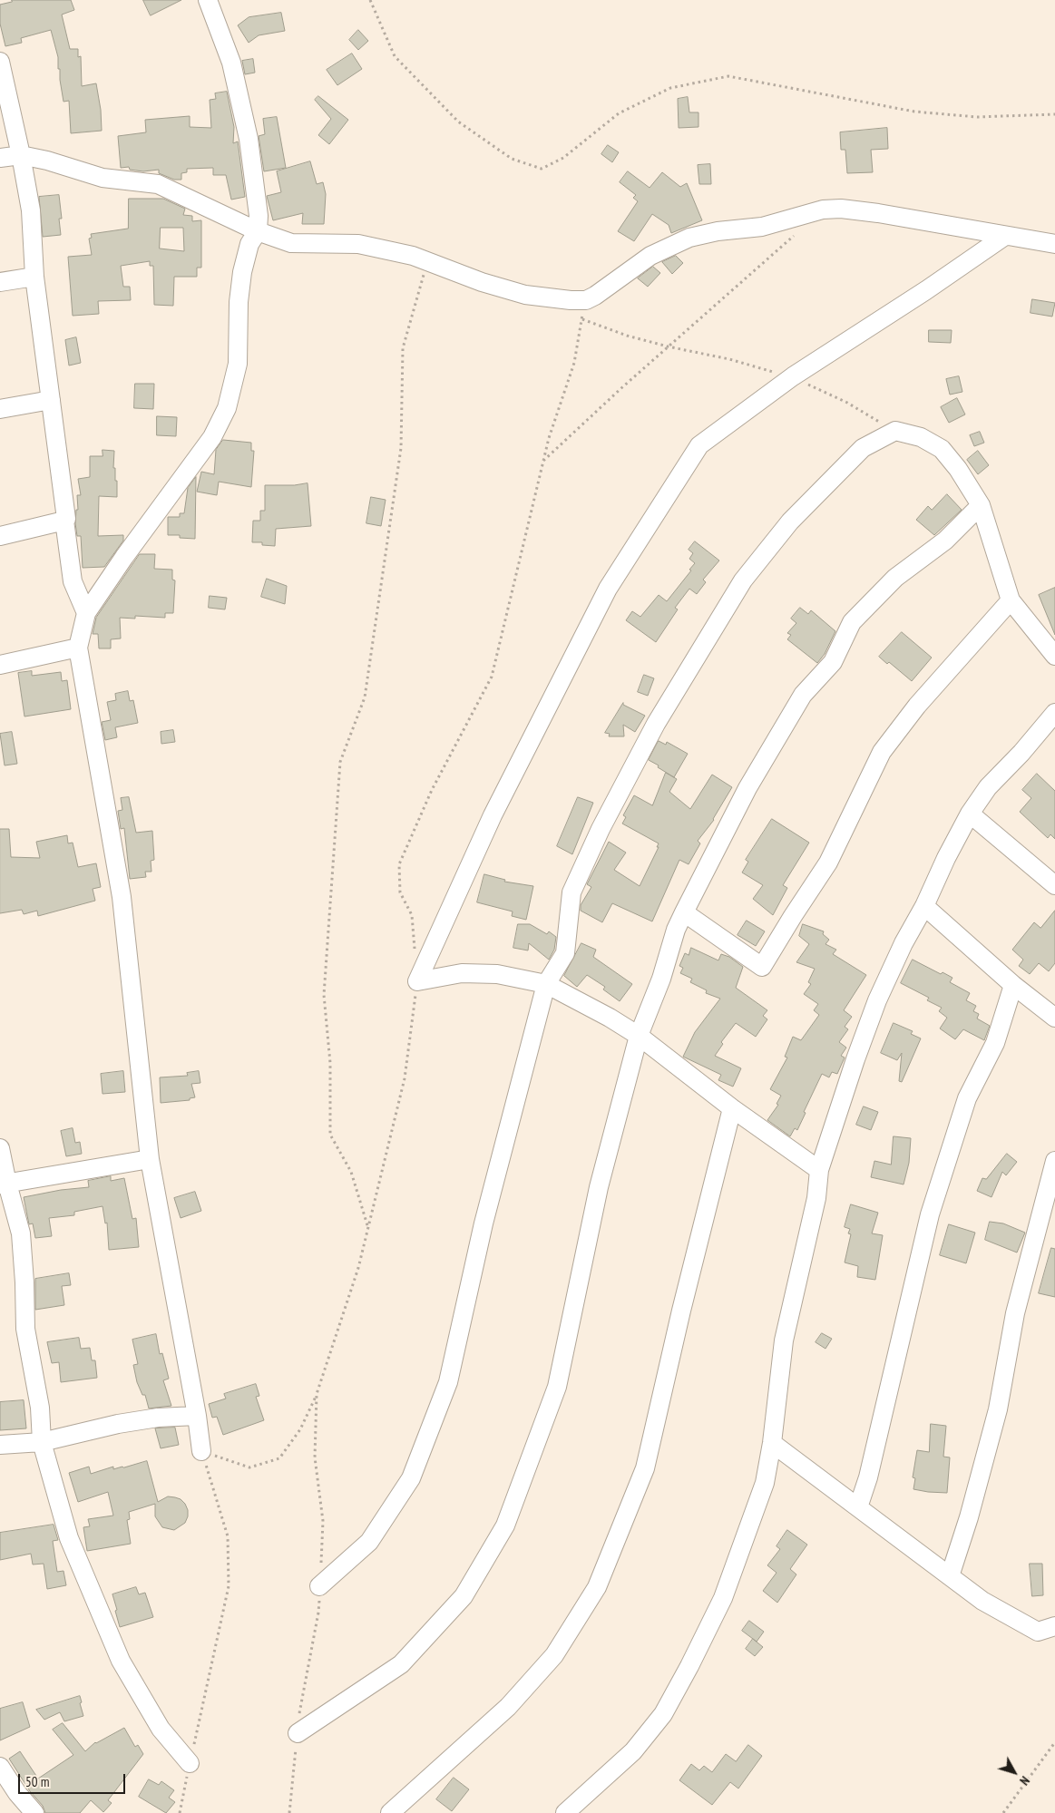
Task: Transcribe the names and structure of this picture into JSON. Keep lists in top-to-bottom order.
{
  "scale_bar": "50 m",
  "north": "bottom right"
}
